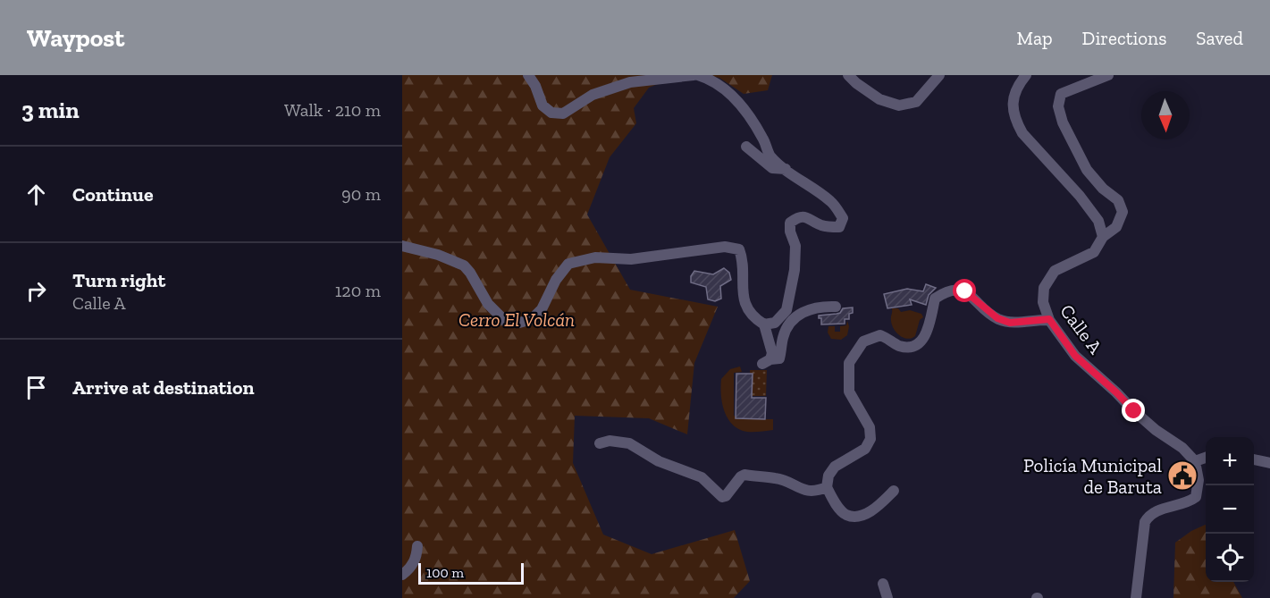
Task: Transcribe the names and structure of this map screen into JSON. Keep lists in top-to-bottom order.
{
  "streets": {
    "street": ["Calle A"]
  },
  "parks": ["Cerro El Volcán"],
  "places": {
    "public building": ["Policía Municipal de Baruta"]
  },
  "scale_bar": "100 m",
  "north": "bottom",
  "page": {
    "header": "Waypost",
    "nav": ["Map", "Directions", "Saved"],
    "heading": ["3 min", "Walk · 210 m"],
    "list": [
      ["Continue", "90 m"],
      ["Turn right", "Calle A", "120 m"],
      "Arrive at destination"
    ],
    "map_buttons": ["+", "−"],
    "scale": "100 m"
  }
}
